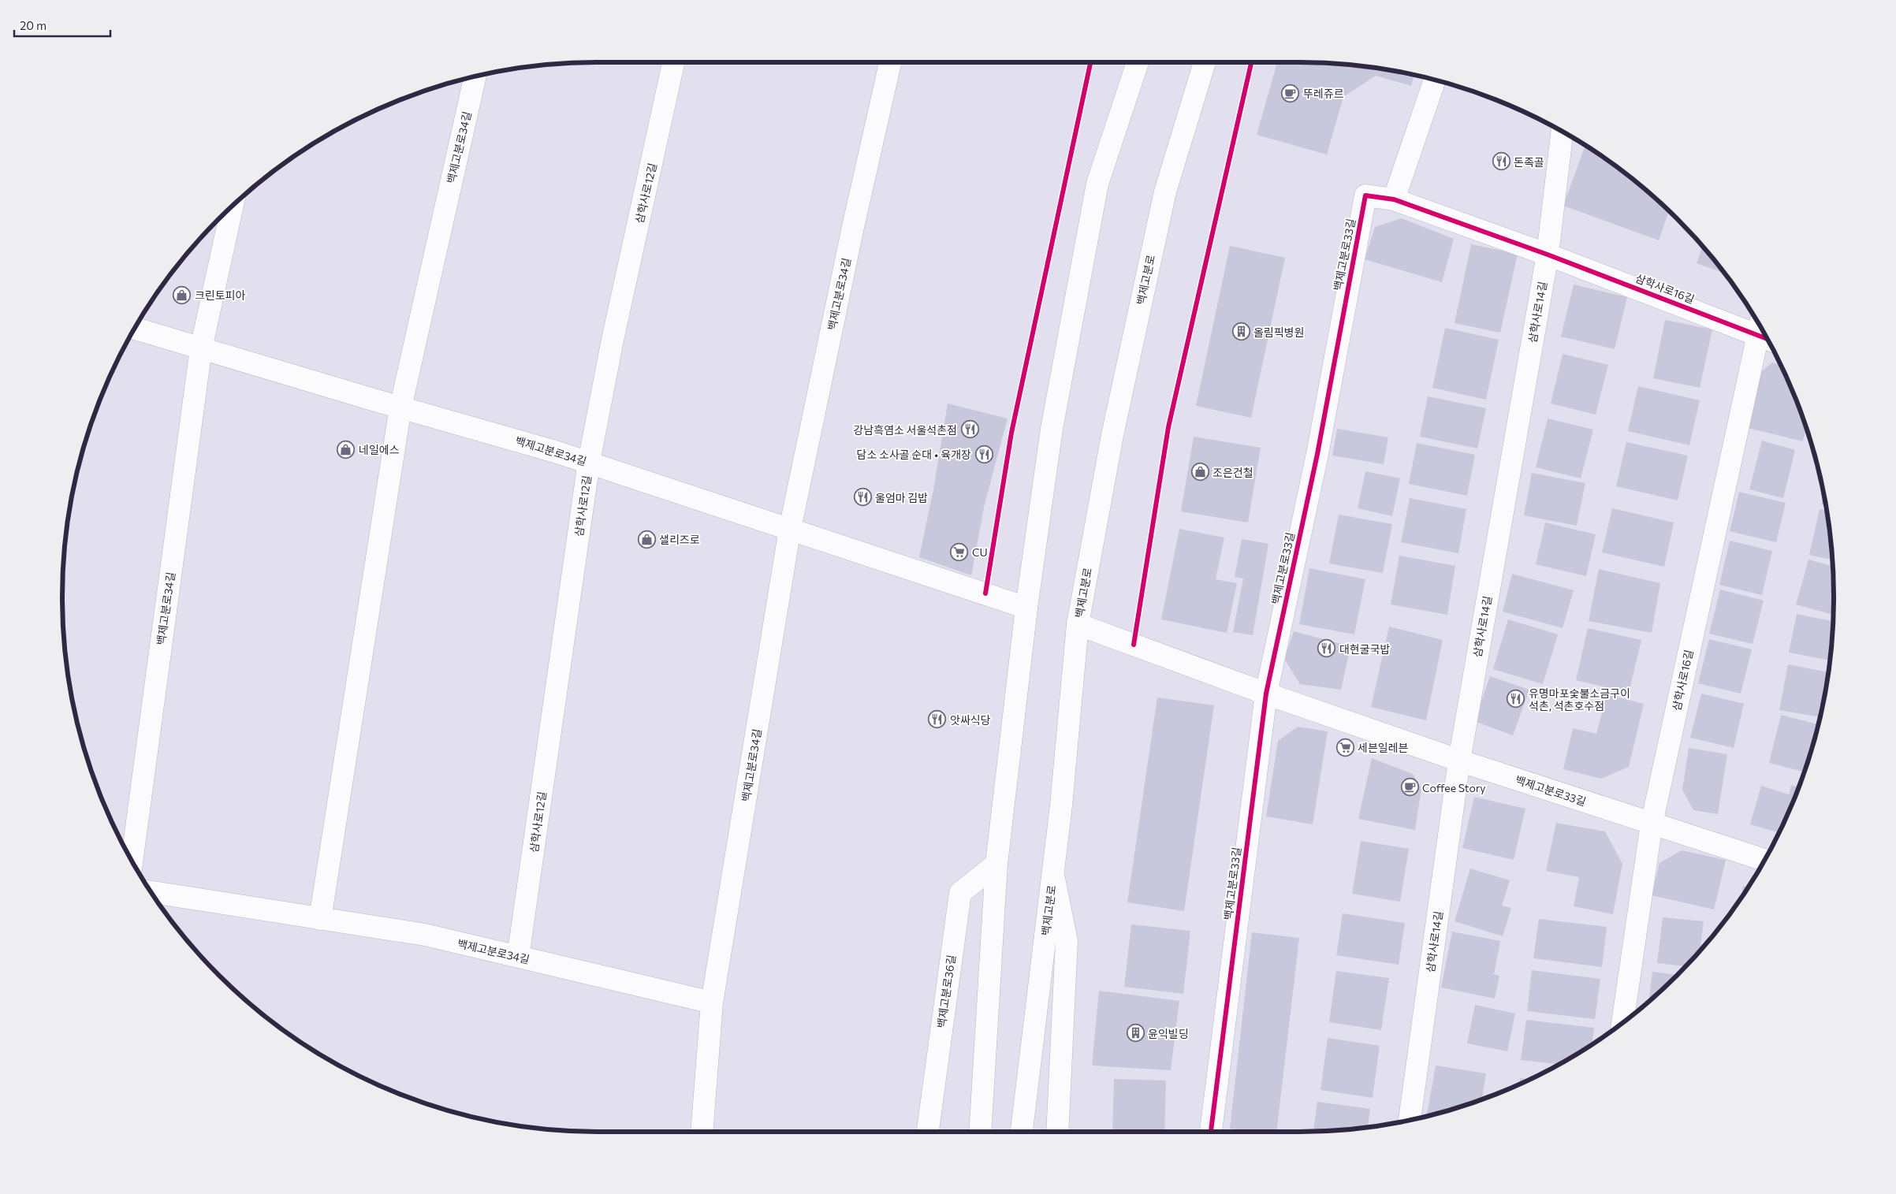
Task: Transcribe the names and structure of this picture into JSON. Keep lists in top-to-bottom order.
{
  "streets": {
    "street": [
      "백제고분로34길",
      "삼학사로12길",
      "백제고분로33길",
      "백제고분로",
      "삼학사로16길",
      "삼학사로14길",
      "백제고분로36길"
    ]
  },
  "crossings": [
    ["백제고분로34길", "삼학사로12길"],
    ["백제고분로33길", "백제고분로"],
    ["백제고분로33길", "삼학사로16길"],
    ["백제고분로33길", "삼학사로14길"],
    ["삼학사로16길", "삼학사로14길"]
  ],
  "places": {
    "cafe": ["뚜레쥬르", "Coffee Story"],
    "restaurant": [
      "돈족골",
      "강남흑염소 서울석촌점",
      "담소 소사골 순대 • 육개장",
      "울엄마 김밥",
      "대현굴국밥",
      "유명마포숯불소금구이 석촌, 석촌호수점",
      "앗싸식당"
    ],
    "shop": [
      "크린토피아",
      "네일에스",
      "조은건철",
      "샐리즈로"
    ],
    "building": ["올림픽병원", "윤익빌딩"],
    "supermarket": ["CU", "세븐일레븐"]
  },
  "scale_bar": "20 m"
}
